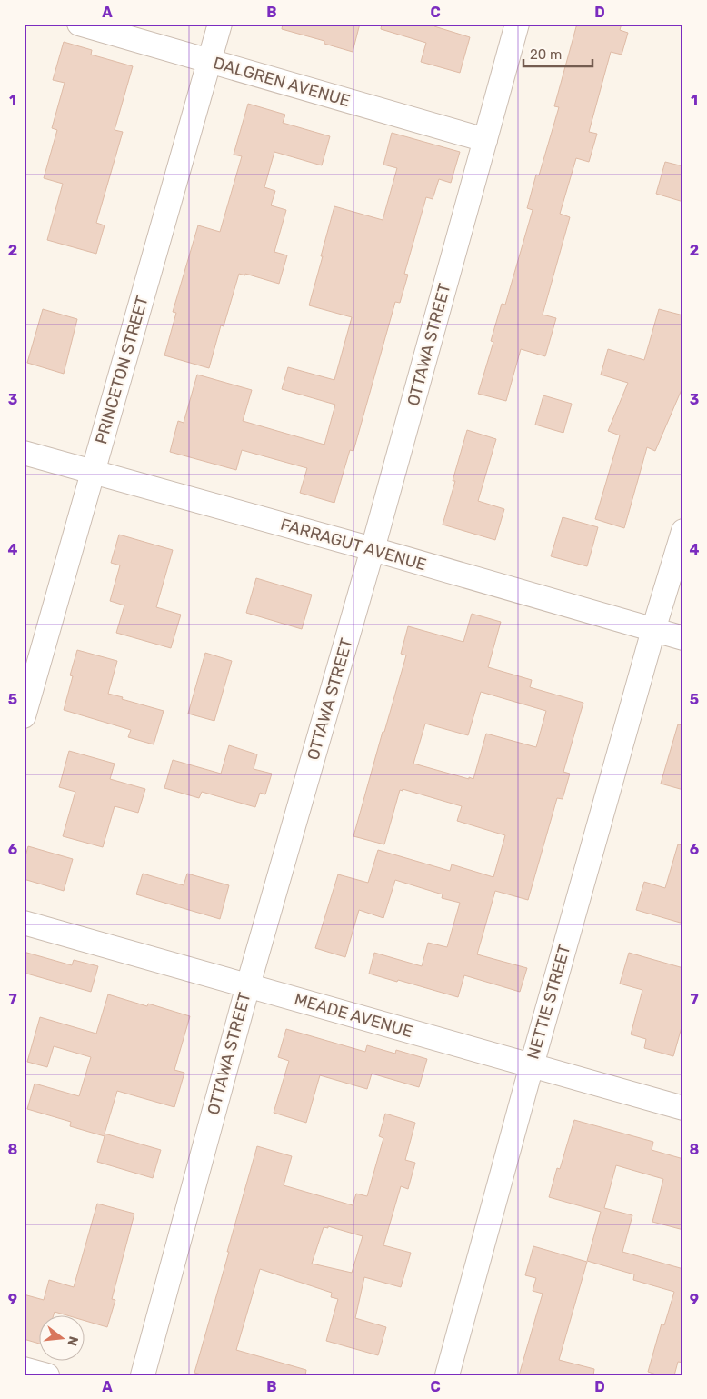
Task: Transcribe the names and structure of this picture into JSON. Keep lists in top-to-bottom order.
{
  "streets": {
    "street": [
      "DALGREN AVENUE",
      "OTTAWA STREET",
      "PRINCETON STREET",
      "FARRAGUT AVENUE",
      "NETTIE STREET",
      "MEADE AVENUE"
    ]
  },
  "crossings": [
    ["DALGREN AVENUE", "OTTAWA STREET"],
    ["DALGREN AVENUE", "PRINCETON STREET"],
    ["OTTAWA STREET", "FARRAGUT AVENUE"],
    ["OTTAWA STREET", "MEADE AVENUE"],
    ["PRINCETON STREET", "FARRAGUT AVENUE"],
    ["FARRAGUT AVENUE", "NETTIE STREET"],
    ["NETTIE STREET", "MEADE AVENUE"]
  ],
  "scale_bar": "20 m",
  "north": "right",
  "grid": {
    "columns": [
      "A",
      "B",
      "C",
      "D"
    ],
    "rows": [
      "1",
      "2",
      "3",
      "4",
      "5",
      "6",
      "7",
      "8",
      "9"
    ]
  }
}
